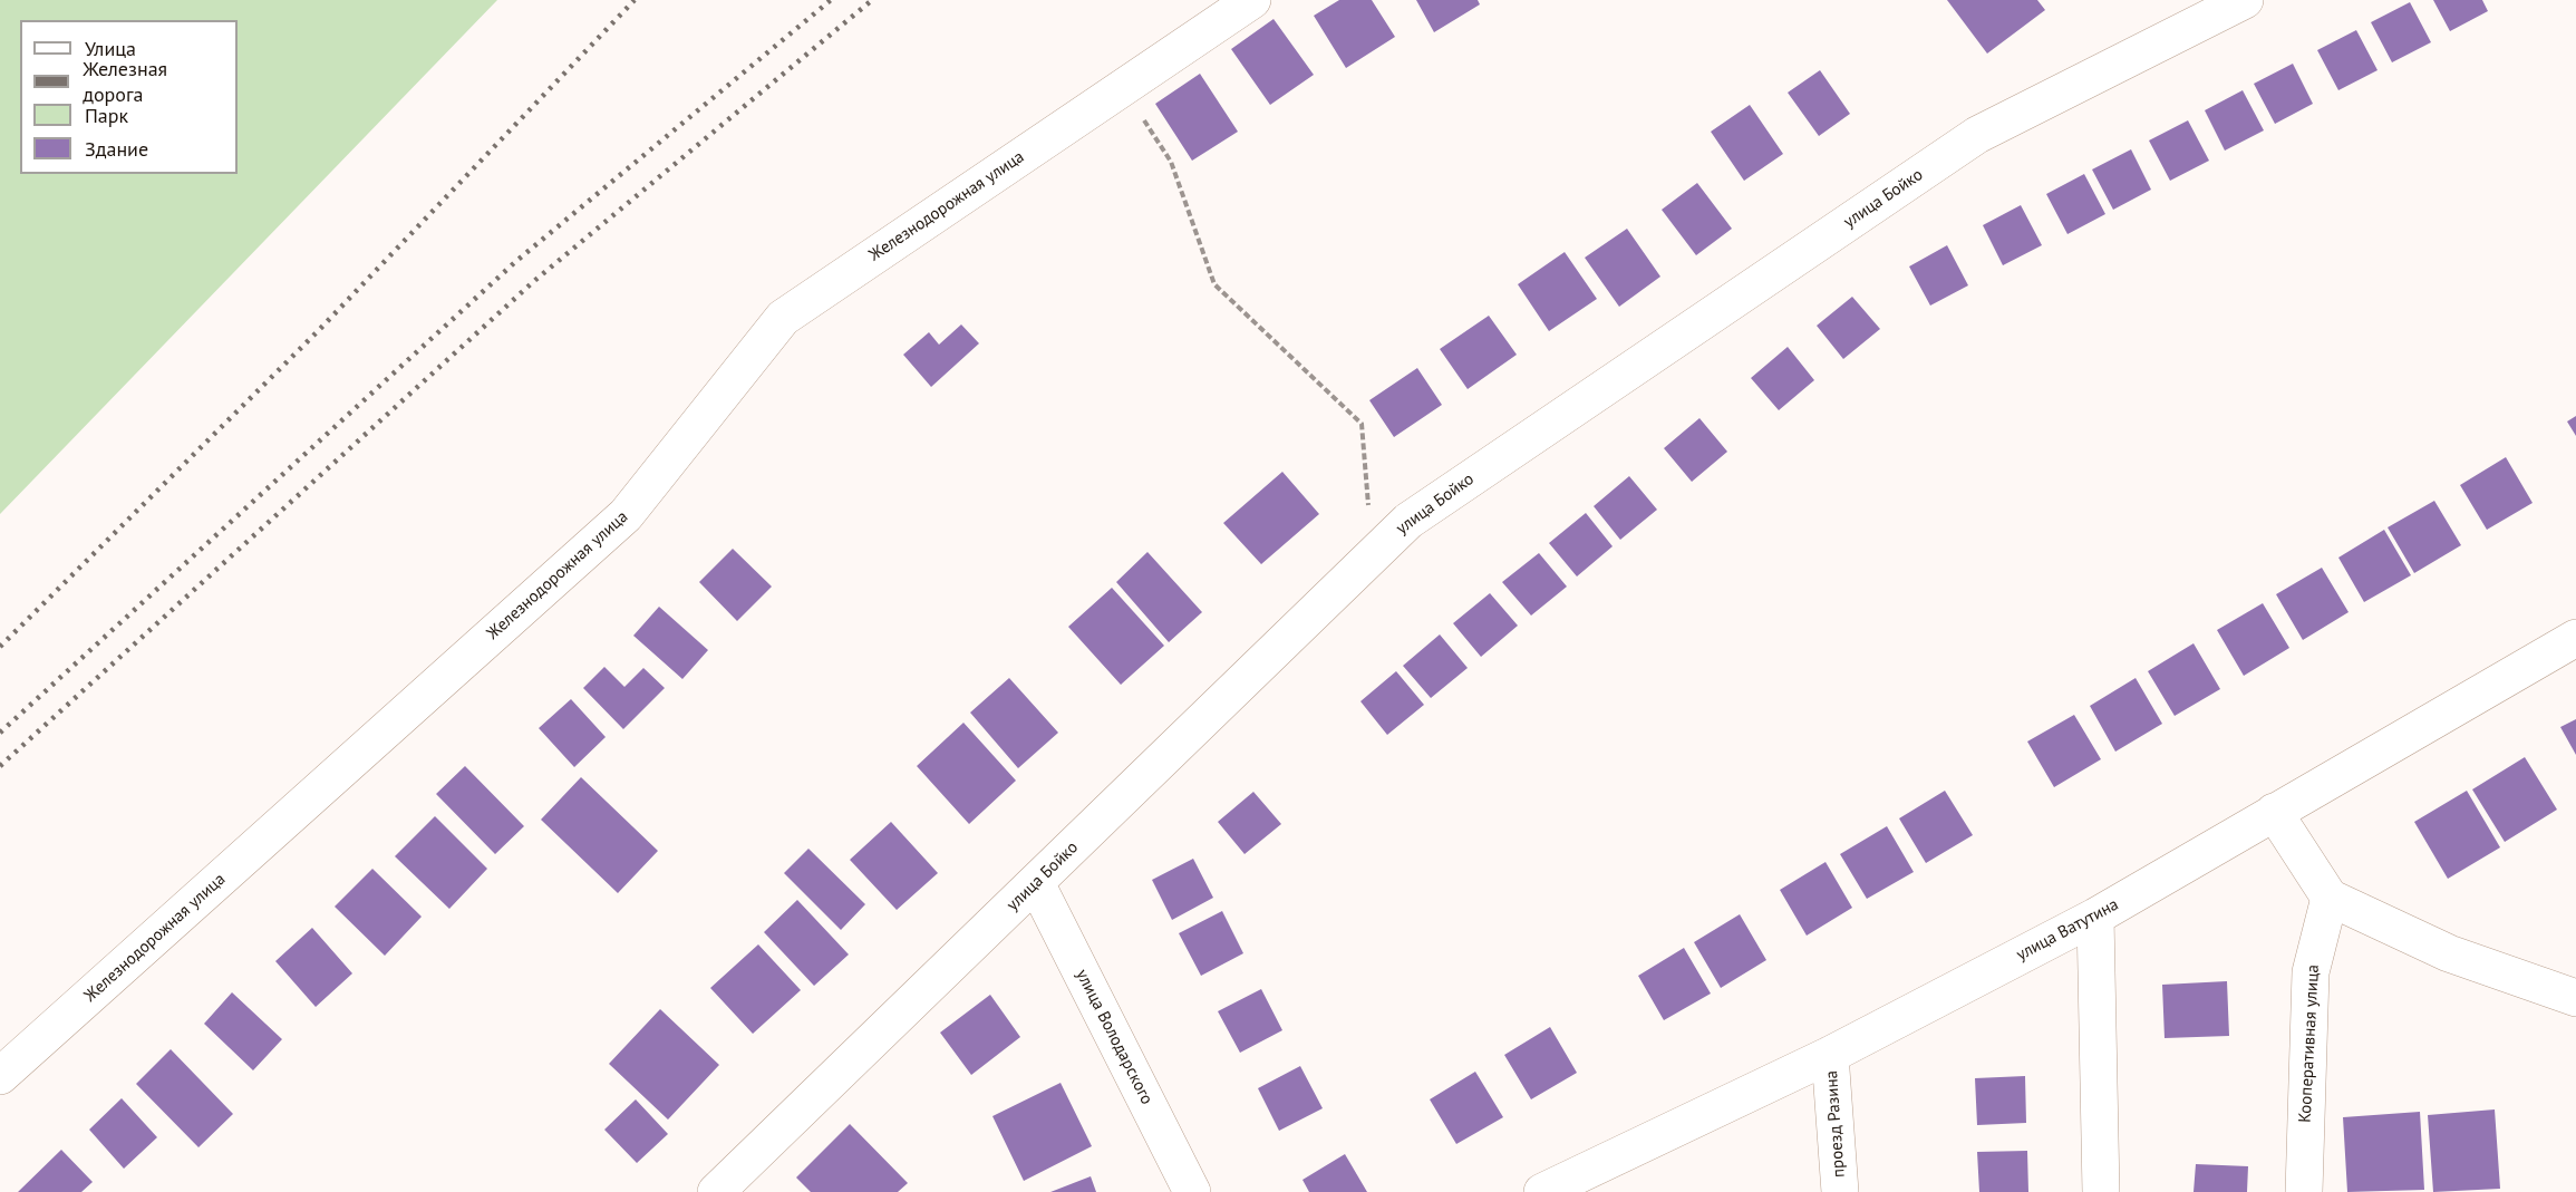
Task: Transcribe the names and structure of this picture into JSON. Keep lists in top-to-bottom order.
{
  "streets": {
    "street": [
      "улица Бойко",
      "Железнодорожная улица",
      "улица Ватутина",
      "улица Володарского",
      "Кооперативная улица",
      "проезд Разина"
    ]
  },
  "crossings": [
    ["улица Бойко", "улица Володарского"],
    ["улица Ватутина", "проезд Разина"]
  ],
  "legend": [
    "Улица",
    "Железная дорога",
    "Парк",
    "Здание"
  ]
}
